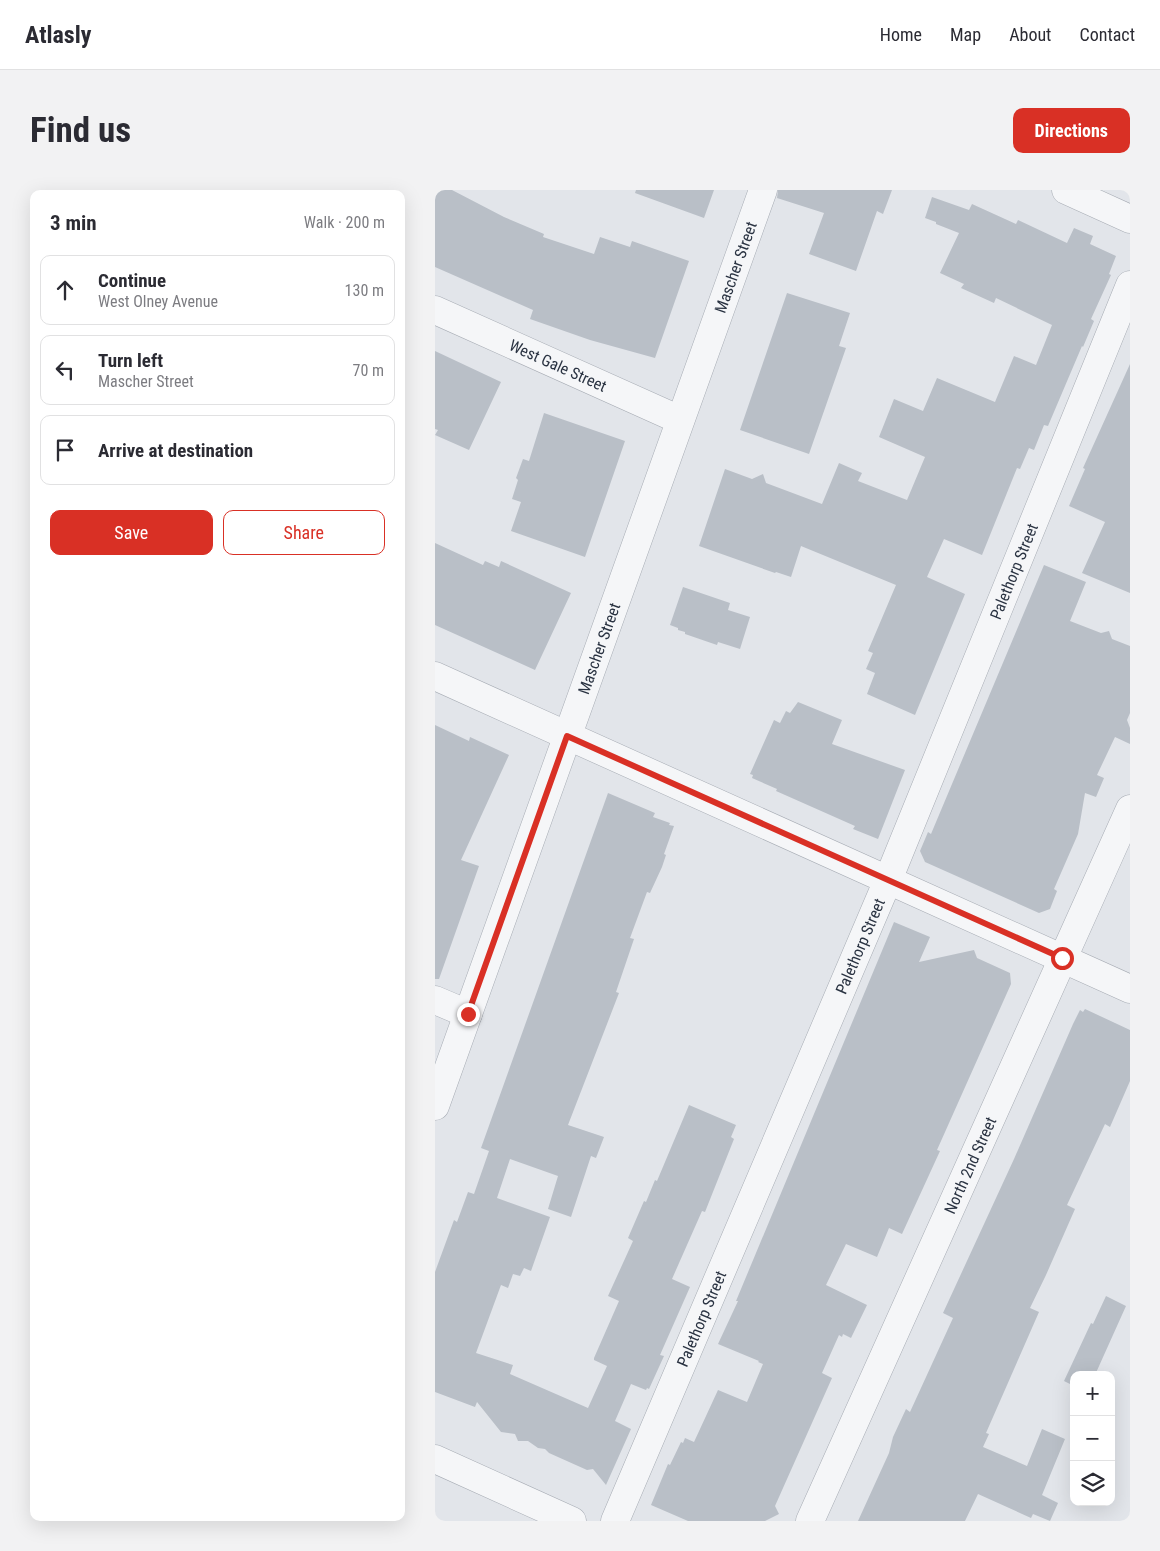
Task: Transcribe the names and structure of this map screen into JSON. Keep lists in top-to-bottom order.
{
  "streets": {
    "street": [
      "Mascher Street",
      "West Gale Street",
      "Palethorp Street",
      "North 2nd Street"
    ]
  },
  "crossings": [
    ["Mascher Street", "West Gale Street"]
  ],
  "page": {
    "header": "Atlasly",
    "nav": [
      "Home",
      "Map",
      "About",
      "Contact"
    ],
    "buttons": [
      "Directions",
      ["Save", "Share"]
    ],
    "title": "Find us",
    "heading": ["3 min", "Walk · 200 m"],
    "list": [
      ["Continue", "West Olney Avenue", "130 m"],
      ["Turn left", "Mascher Street", "70 m"],
      "Arrive at destination"
    ],
    "map_buttons": ["+", "−"]
  }
}
